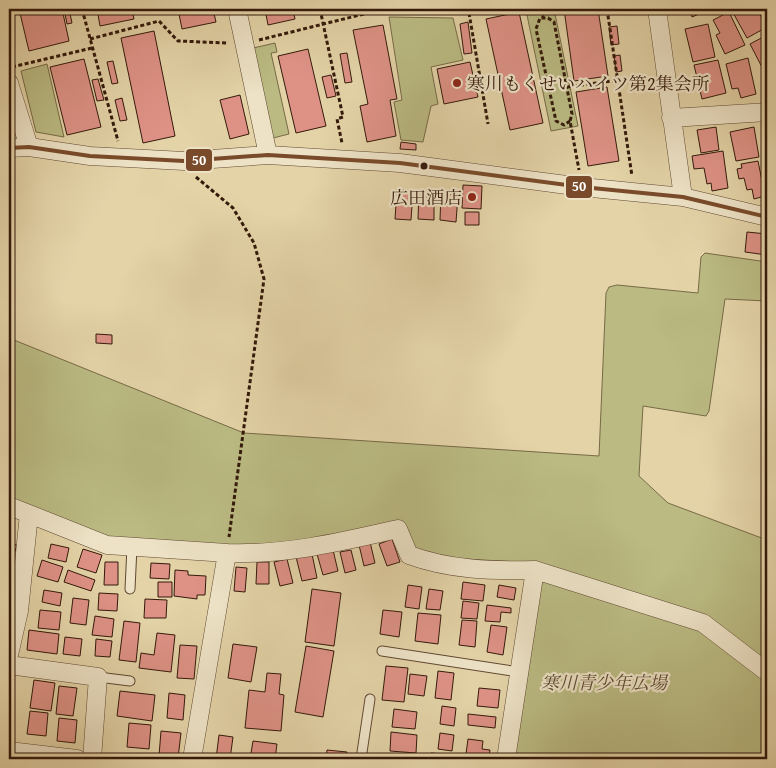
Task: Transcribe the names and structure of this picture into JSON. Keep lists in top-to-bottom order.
{
  "parks": ["寒川青少年広場"],
  "places": ["寒川もくせいハイツ第2集会所", "広田酒店"],
  "lines": ["transit line 50"]
}
